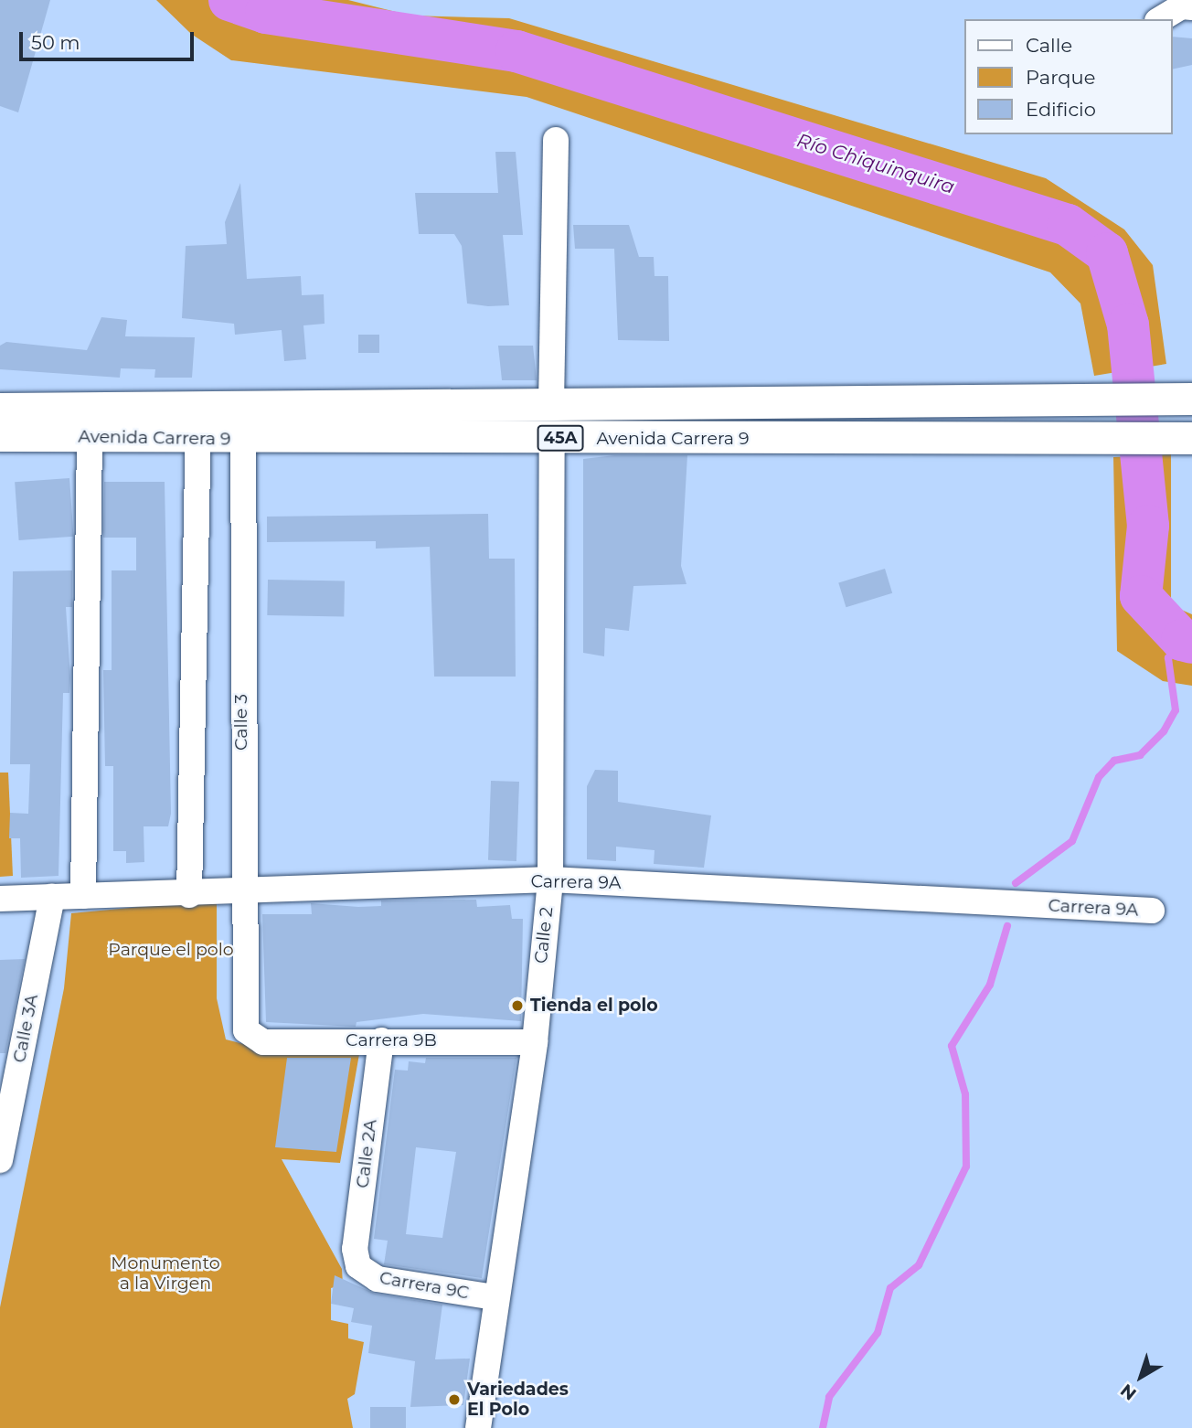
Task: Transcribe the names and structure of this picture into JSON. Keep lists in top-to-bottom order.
{
  "streets": {
    "main road": ["Avenida Carrera 9", "45A"],
    "street": [
      "Calle 3",
      "Carrera 9A",
      "Calle 2",
      "Calle 3A",
      "Carrera 9B",
      "Calle 2A",
      "Carrera 9C"
    ]
  },
  "crossings": [
    ["Avenida Carrera 9", "Calle 3"],
    ["Avenida Carrera 9", "Calle 2"],
    ["Calle 3", "Carrera 9A"],
    ["Calle 3", "Carrera 9B"],
    ["Carrera 9A", "Calle 2"],
    ["Carrera 9A", "Calle 3A"],
    ["Calle 2", "Carrera 9B"],
    ["Calle 2", "Carrera 9C"],
    ["Carrera 9B", "Calle 2A"],
    ["Calle 2A", "Carrera 9C"]
  ],
  "water": ["Río Chiquinquira"],
  "parks": ["Parque el polo", "Monumento a la Virgen"],
  "places": ["Tienda el polo", "Variedades El Polo"],
  "legend": ["Calle", "Parque", "Edificio"],
  "scale_bar": "50 m",
  "north": "bottom left"
}
